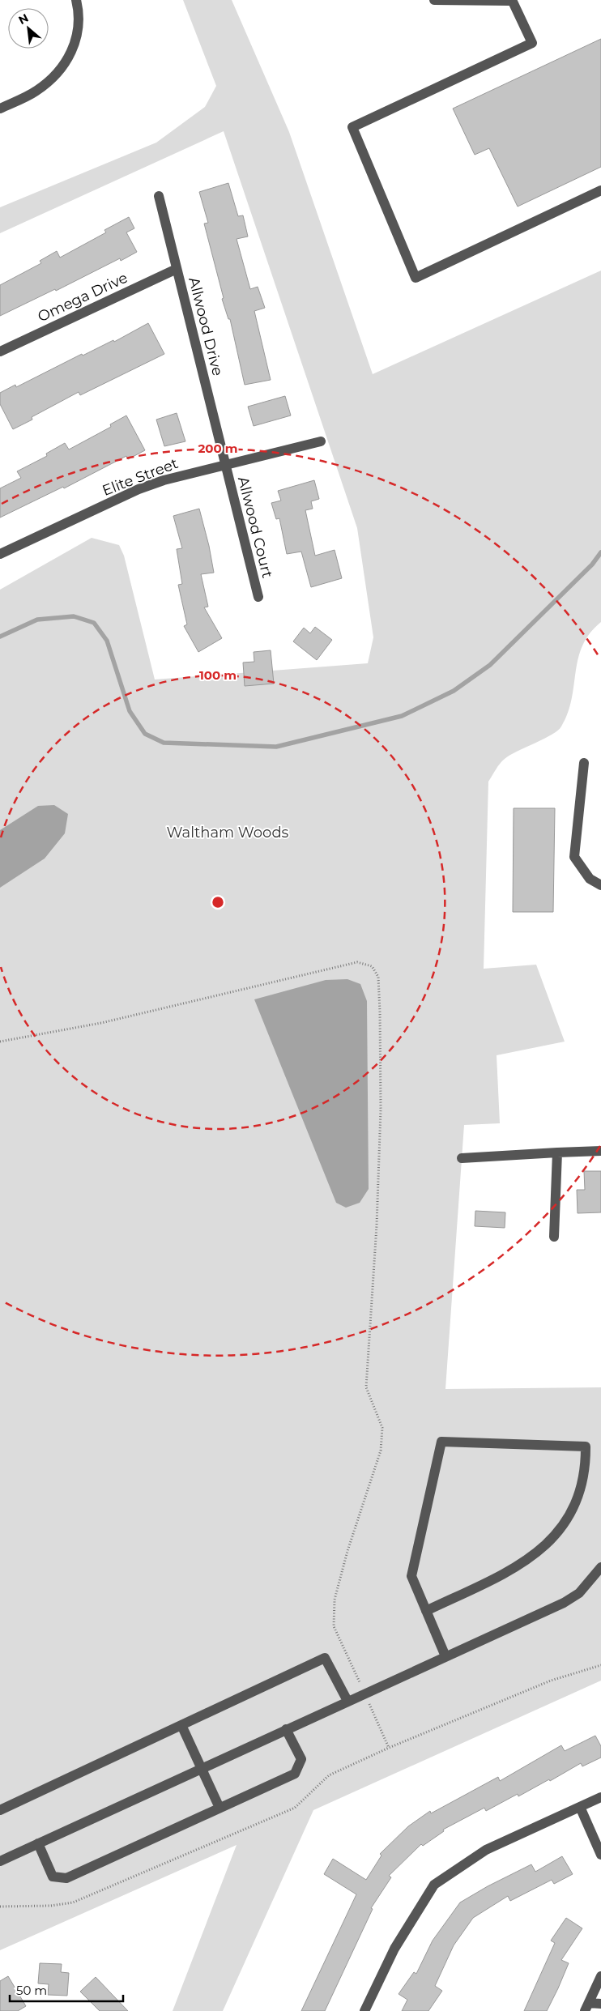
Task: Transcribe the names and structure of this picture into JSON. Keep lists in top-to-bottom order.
{
  "streets": {
    "street": [
      "Omega Drive",
      "Allwood Drive",
      "Elite Street",
      "Allwood Court"
    ]
  },
  "crossings": [
    ["Omega Drive", "Allwood Drive"],
    ["Allwood Drive", "Elite Street"],
    ["Allwood Drive", "Allwood Court"],
    ["Elite Street", "Allwood Court"]
  ],
  "parks": ["Waltham Woods"],
  "scale_bar": "50 m",
  "north": "top left",
  "rings": ["200 m", "100 m"]
}
